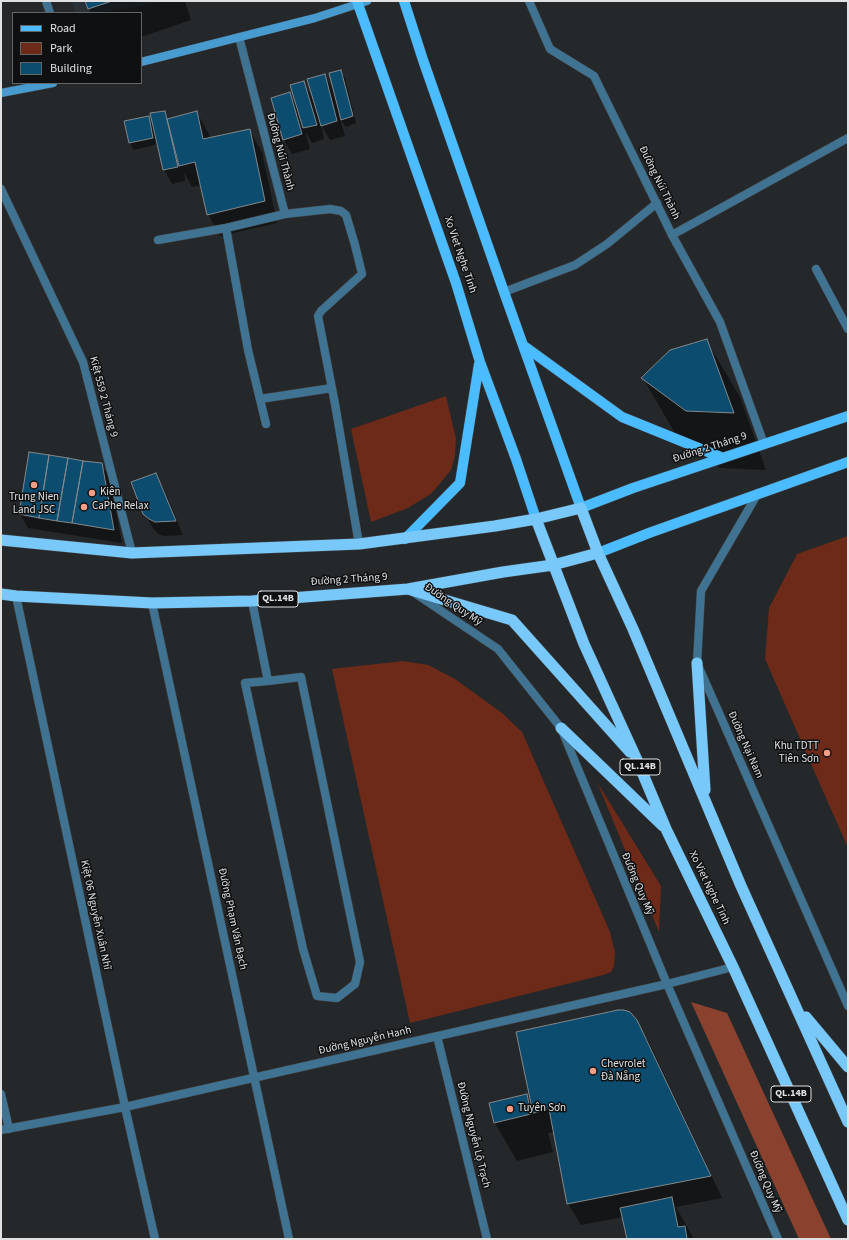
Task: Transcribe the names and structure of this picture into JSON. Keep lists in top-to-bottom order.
{
  "streets": {
    "highway": ["Xo Viet Nghe Tinh", "Đường 2 Tháng 9", "QL.14B"],
    "street": [
      "Đường Núi Thành",
      "Kiệt 559 2 Tháng 9",
      "Đường Quy Mỹ",
      "Đường Nại Nam",
      "Kiệt 06 Nguyễn Xuân Nhĩ",
      "Đường Phạm Văn Bạch",
      "Đường Nguyễn Hanh",
      "Đường Nguyễn Lộ Trạch"
    ]
  },
  "crossings": [
    ["Xo Viet Nghe Tinh", "Đường 2 Tháng 9"],
    ["Xo Viet Nghe Tinh", "QL.14B"],
    ["Xo Viet Nghe Tinh", "Đường Nguyễn Hanh"],
    ["Đường 2 Tháng 9", "QL.14B"],
    ["Đường 2 Tháng 9", "Đường Quy Mỹ"],
    ["Đường 2 Tháng 9", "Kiệt 06 Nguyễn Xuân Nhĩ"],
    ["Đường 2 Tháng 9", "Đường Phạm Văn Bạch"],
    ["Đường Quy Mỹ", "Đường Nguyễn Hanh"],
    ["Kiệt 06 Nguyễn Xuân Nhĩ", "Đường Nguyễn Hanh"],
    ["Đường Phạm Văn Bạch", "Đường Nguyễn Hanh"],
    ["Đường Nguyễn Hanh", "Đường Nguyễn Lộ Trạch"]
  ],
  "places": [
    "Trung Nien Land JSC",
    "Kiên",
    "CaPhe Relax",
    "Khu TDTT Tiên Sơn",
    "Chevrolet Đà Nẵng",
    "Tuyên Sơn"
  ],
  "legend": ["Road", "Park", "Building"]
}
